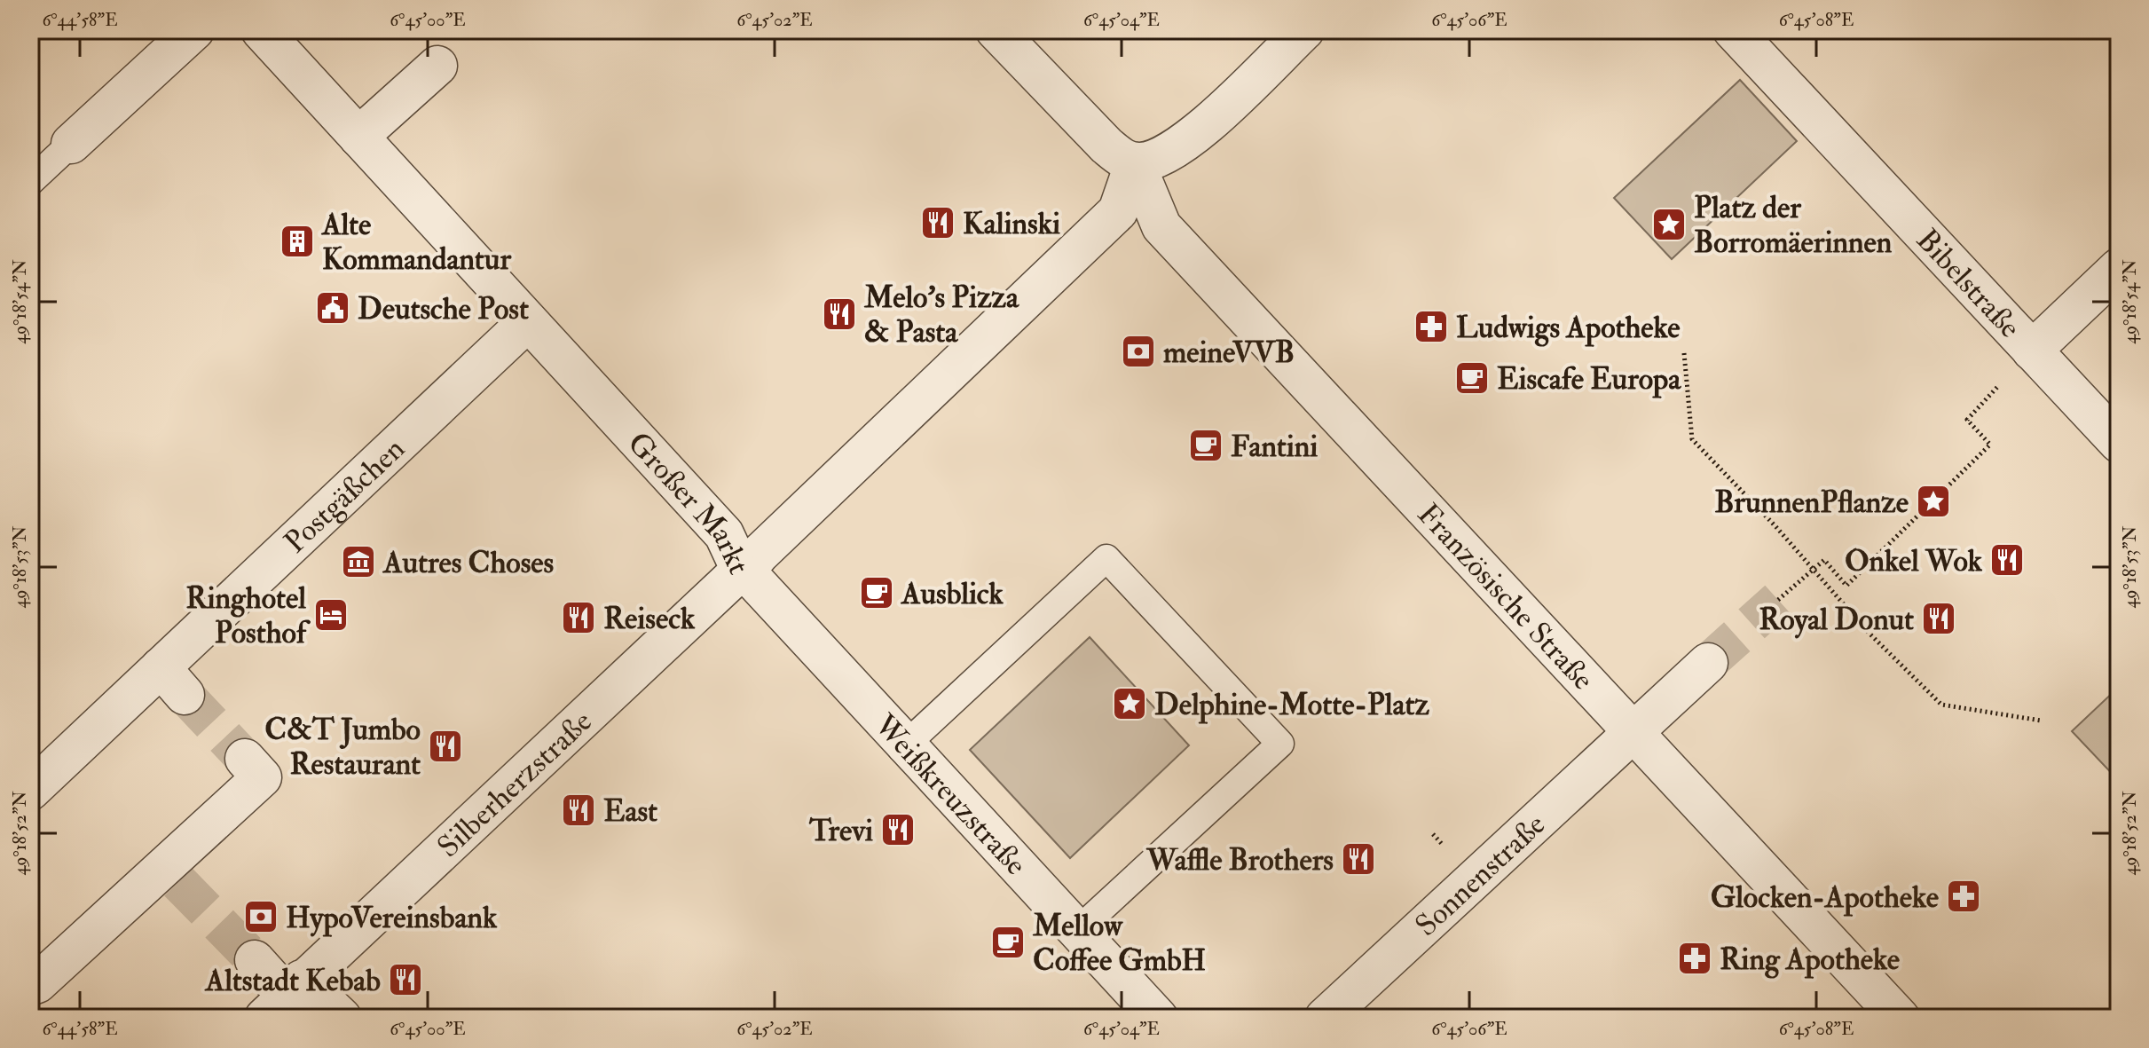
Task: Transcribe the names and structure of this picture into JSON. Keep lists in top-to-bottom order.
{
  "streets": {
    "street": [
      "Bibelstraße",
      "Postgäßchen",
      "Großer Markt",
      "Französische Straße",
      "Silberherzstraße",
      "Weißkreuzstraße",
      "Sonnenstraße"
    ]
  },
  "crossings": [
    ["Postgäßchen", "Großer Markt"],
    ["Großer Markt", "Französische Straße"],
    ["Großer Markt", "Silberherzstraße"],
    ["Großer Markt", "Weißkreuzstraße"],
    ["Französische Straße", "Sonnenstraße"],
    ["Silberherzstraße", "Weißkreuzstraße"]
  ],
  "places": {
    "restaurant": [
      "Kalinski",
      "Melo's Pizza & Pasta",
      "Onkel Wok",
      "Reiseck",
      "Royal Donut",
      "C&T Jumbo Restaurant",
      "East",
      "Trevi",
      "Waffle Brothers",
      "Altstadt Kebab"
    ],
    "place": ["Platz der Borromäerinnen", "BrunnenPflanze", "Delphine-Motte-Platz"],
    "building": ["Alte Kommandantur"],
    "public building": ["Deutsche Post"],
    "pharmacy": ["Ludwigs Apotheke", "Glocken-Apotheke", "Ring Apotheke"],
    "bank": ["meineVVB", "HypoVereinsbank"],
    "cafe": [
      "Eiscafe Europa",
      "Fantini",
      "Ausblick",
      "Mellow Coffee GmbH"
    ],
    "museum": ["Autres Choses"],
    "hotel": ["Ringhotel Posthof"]
  },
  "coordinates": [
    "6°44'58\"E",
    "6°45'00\"E",
    "6°45'02\"E",
    "6°45'04\"E",
    "6°45'06\"E",
    "6°45'08\"E",
    "49°18'54\"N",
    "49°18'53\"N",
    "49°18'52\"N"
  ]
}
